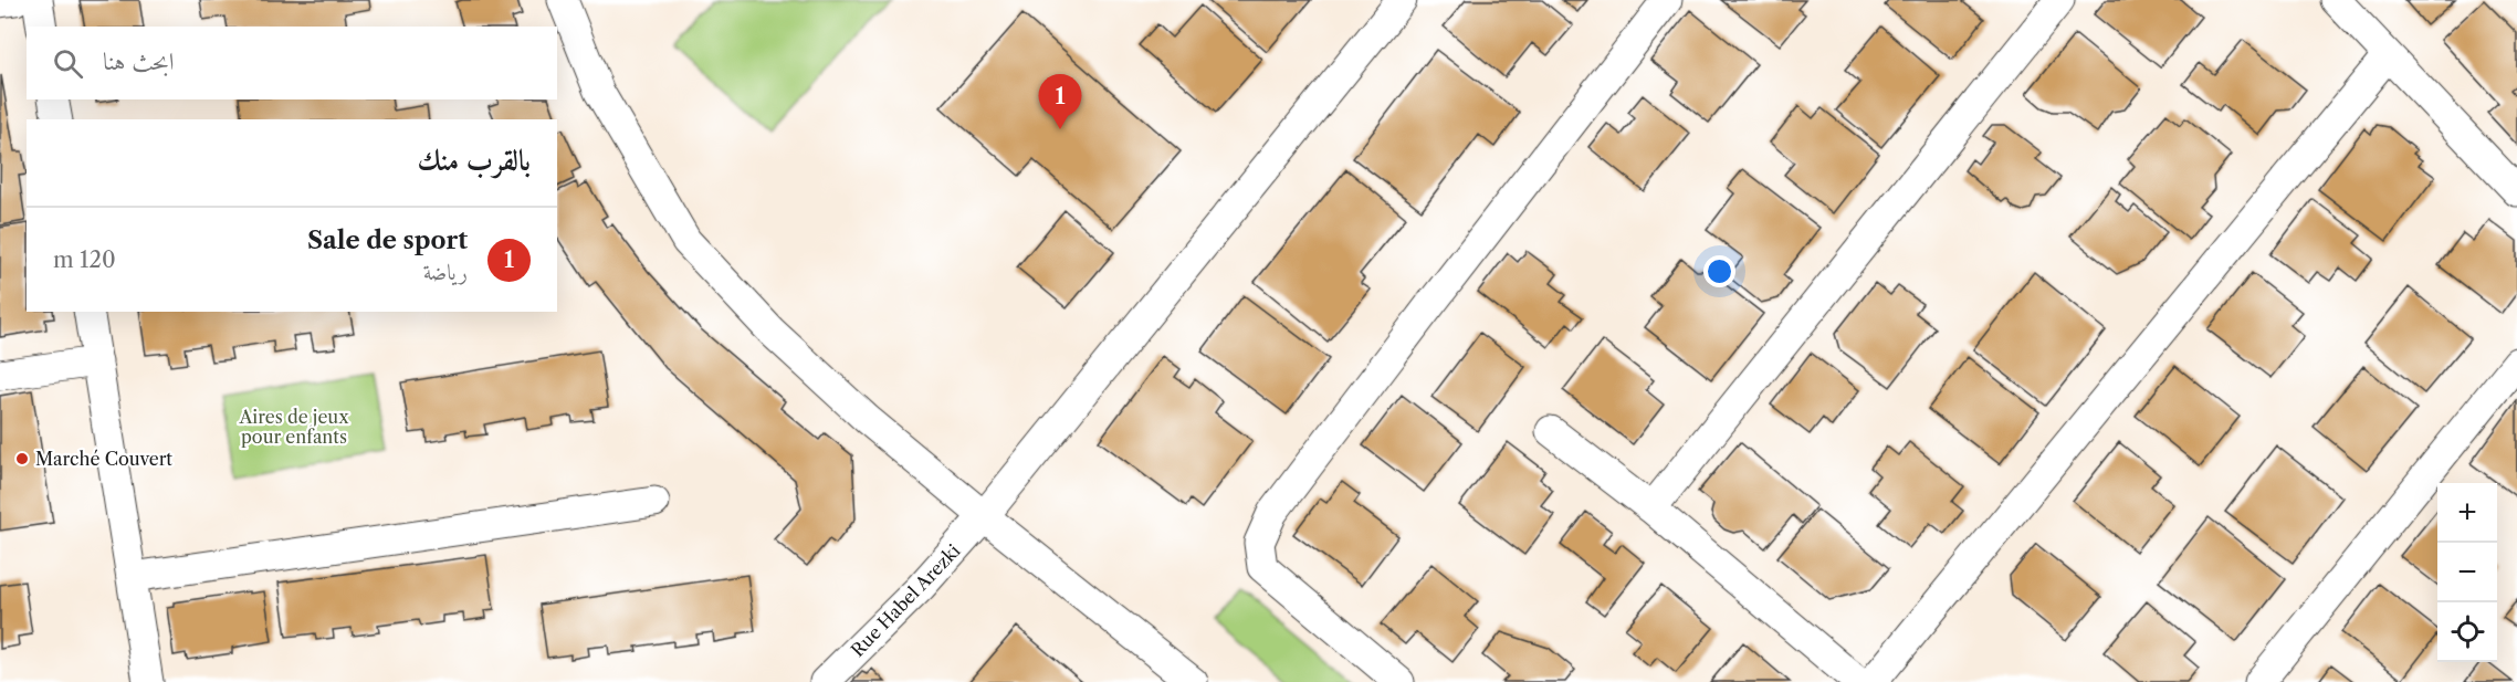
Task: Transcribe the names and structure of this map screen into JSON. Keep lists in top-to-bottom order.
{
  "streets": {
    "street": ["Rue Habel Arezki"]
  },
  "parks": ["Aires de jeux pour enfants"],
  "places": ["Marché Couvert"],
  "page": {
    "search": "ابحث هنا",
    "pins": "1",
    "heading": "بالقرب منك",
    "list": [
      {
        "mark": "1",
        "name": "Sale de sport",
        "note": "رياضة",
        "value": "120 m"
      }
    ],
    "map_buttons": ["+", "−"]
  }
}
